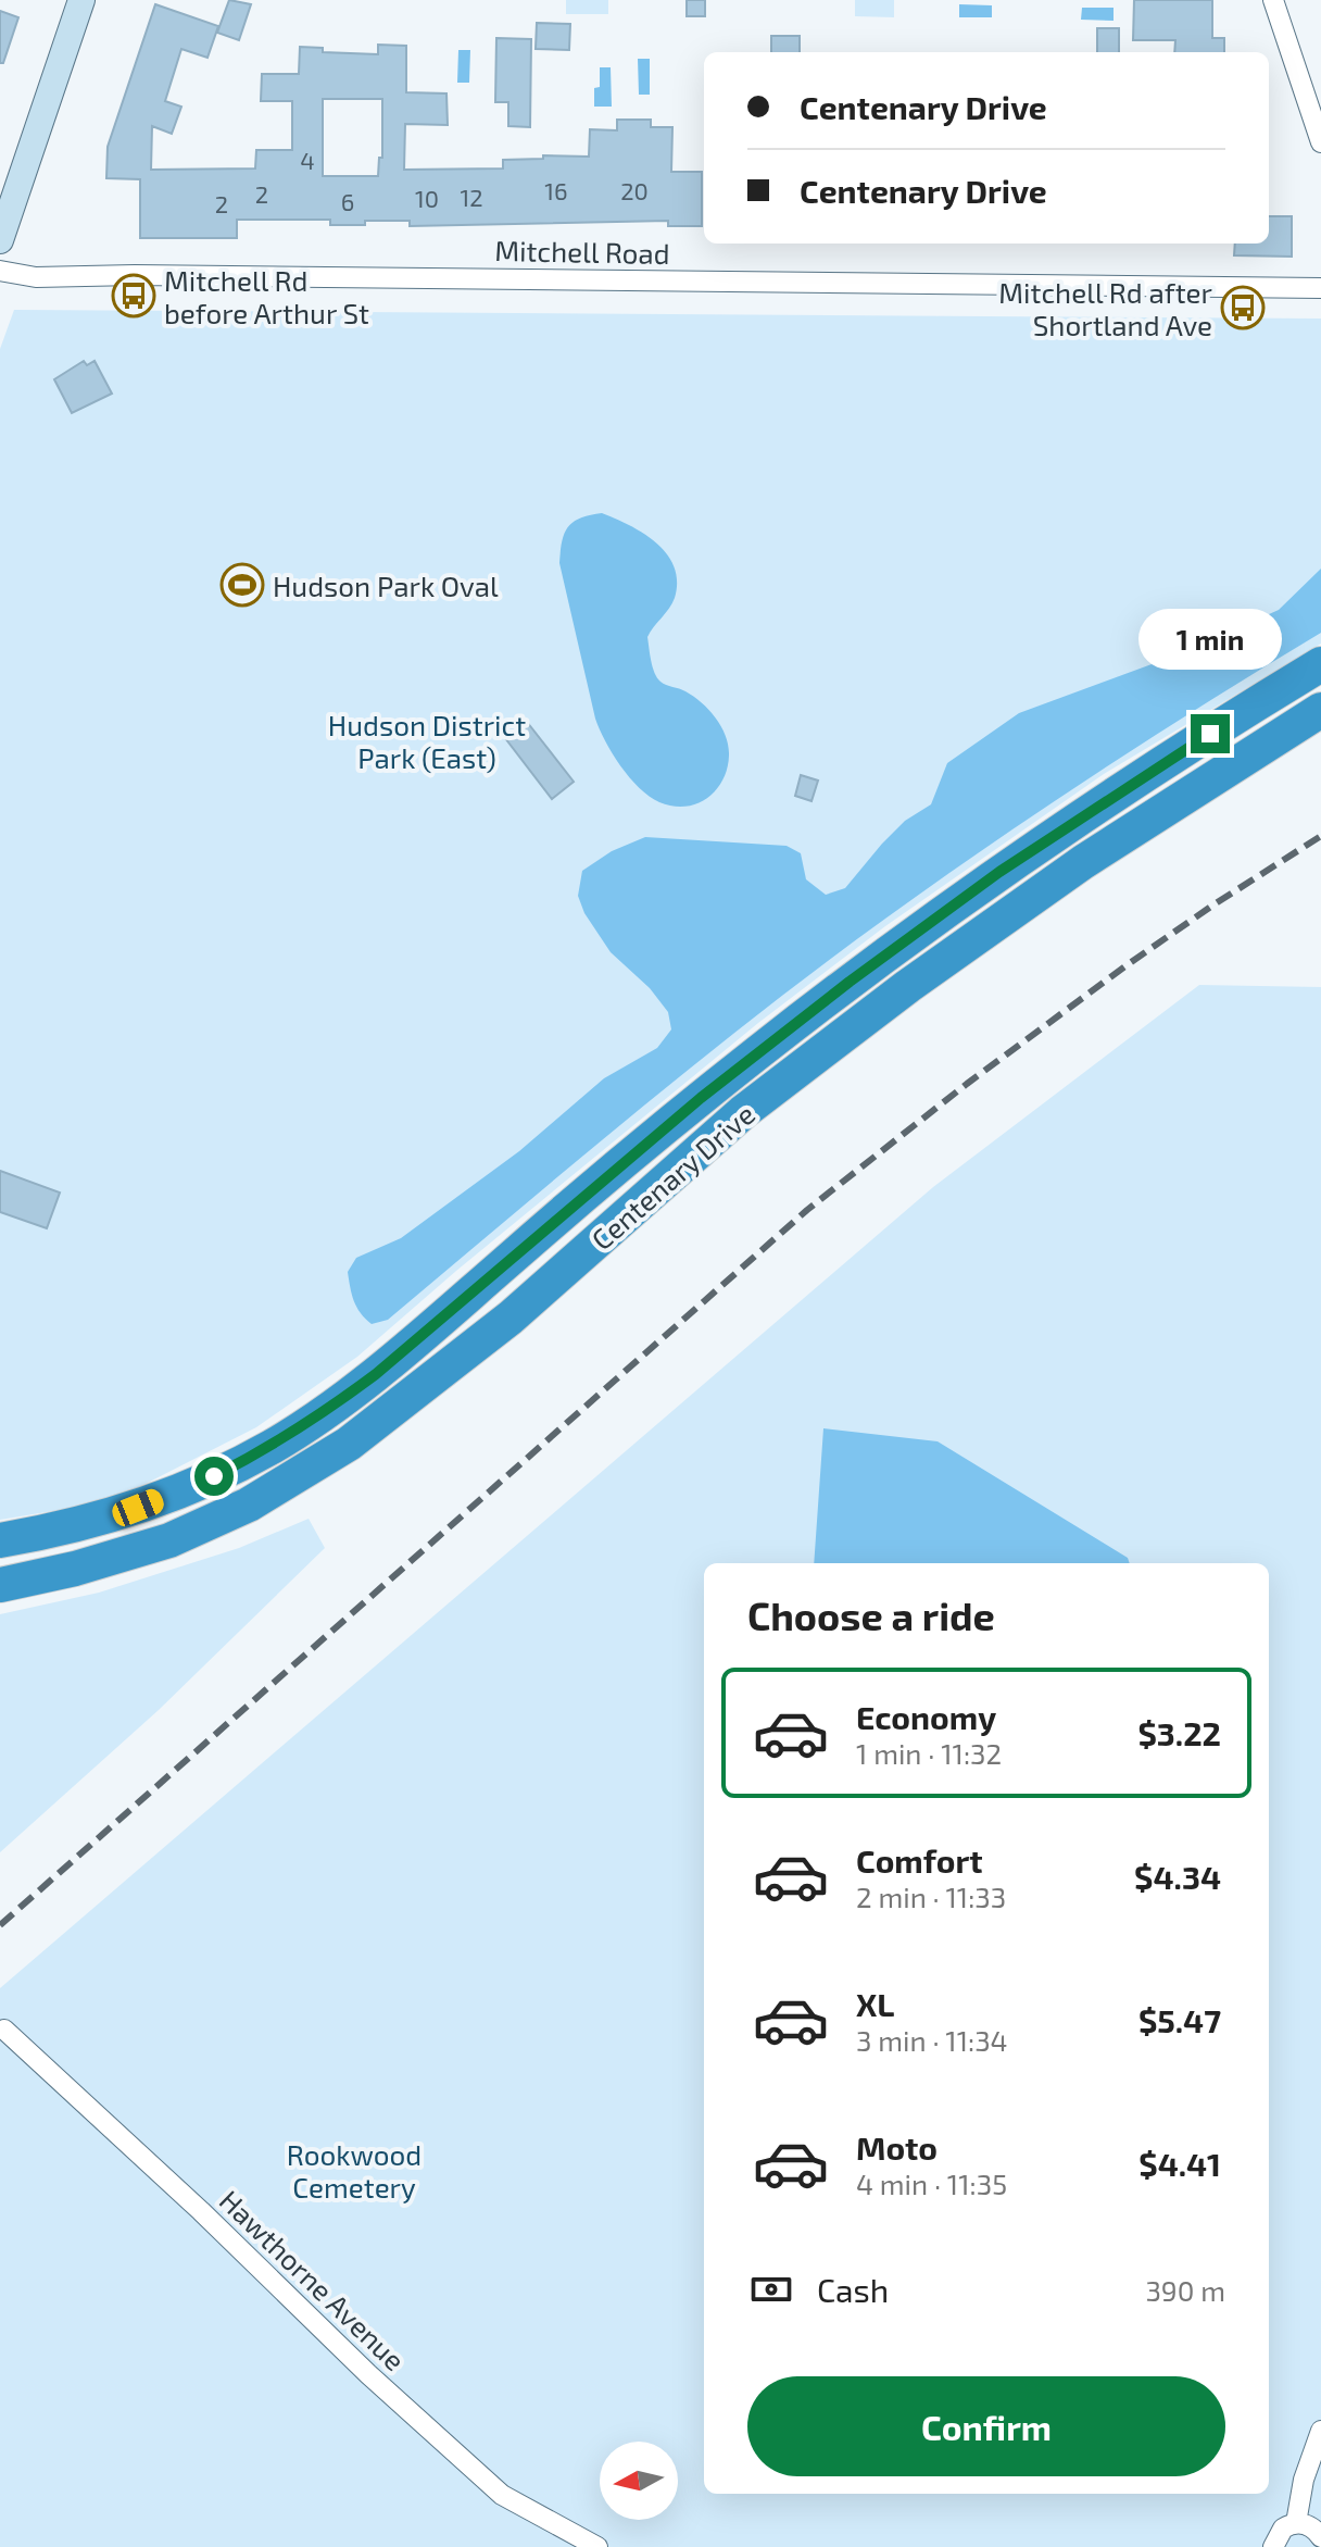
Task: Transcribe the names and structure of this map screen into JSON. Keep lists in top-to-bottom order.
{
  "streets": {
    "highway": ["Centenary Drive"],
    "street": ["Mitchell Road", "Hawthorne Avenue"]
  },
  "parks": ["Hudson District Park (East)", "Rookwood Cemetery"],
  "places": {
    "bus stop": ["Mitchell Rd before Arthur St", "Mitchell Rd after Shortland Ave"],
    "sports": ["Hudson Park Oval"]
  },
  "house_numbers": [
    "4",
    "16",
    "20",
    "2",
    "12",
    "10",
    "6",
    "2"
  ],
  "north": "left",
  "page": {
    "banner": ["Centenary Drive", "Centenary Drive"],
    "bubble": "1 min",
    "heading": "Choose a ride",
    "list": [
      {
        "name": "Economy",
        "note": "1 min · 11:32",
        "value": "$3.22"
      },
      {
        "name": "Comfort",
        "note": "2 min · 11:33",
        "value": "$4.34"
      },
      {
        "name": "XL",
        "note": "3 min · 11:34",
        "value": "$5.47"
      },
      {
        "name": "Moto",
        "note": "4 min · 11:35",
        "value": "$4.41"
      }
    ],
    "pay": ["Cash", "390 m"],
    "buttons": "Confirm"
  }
}
